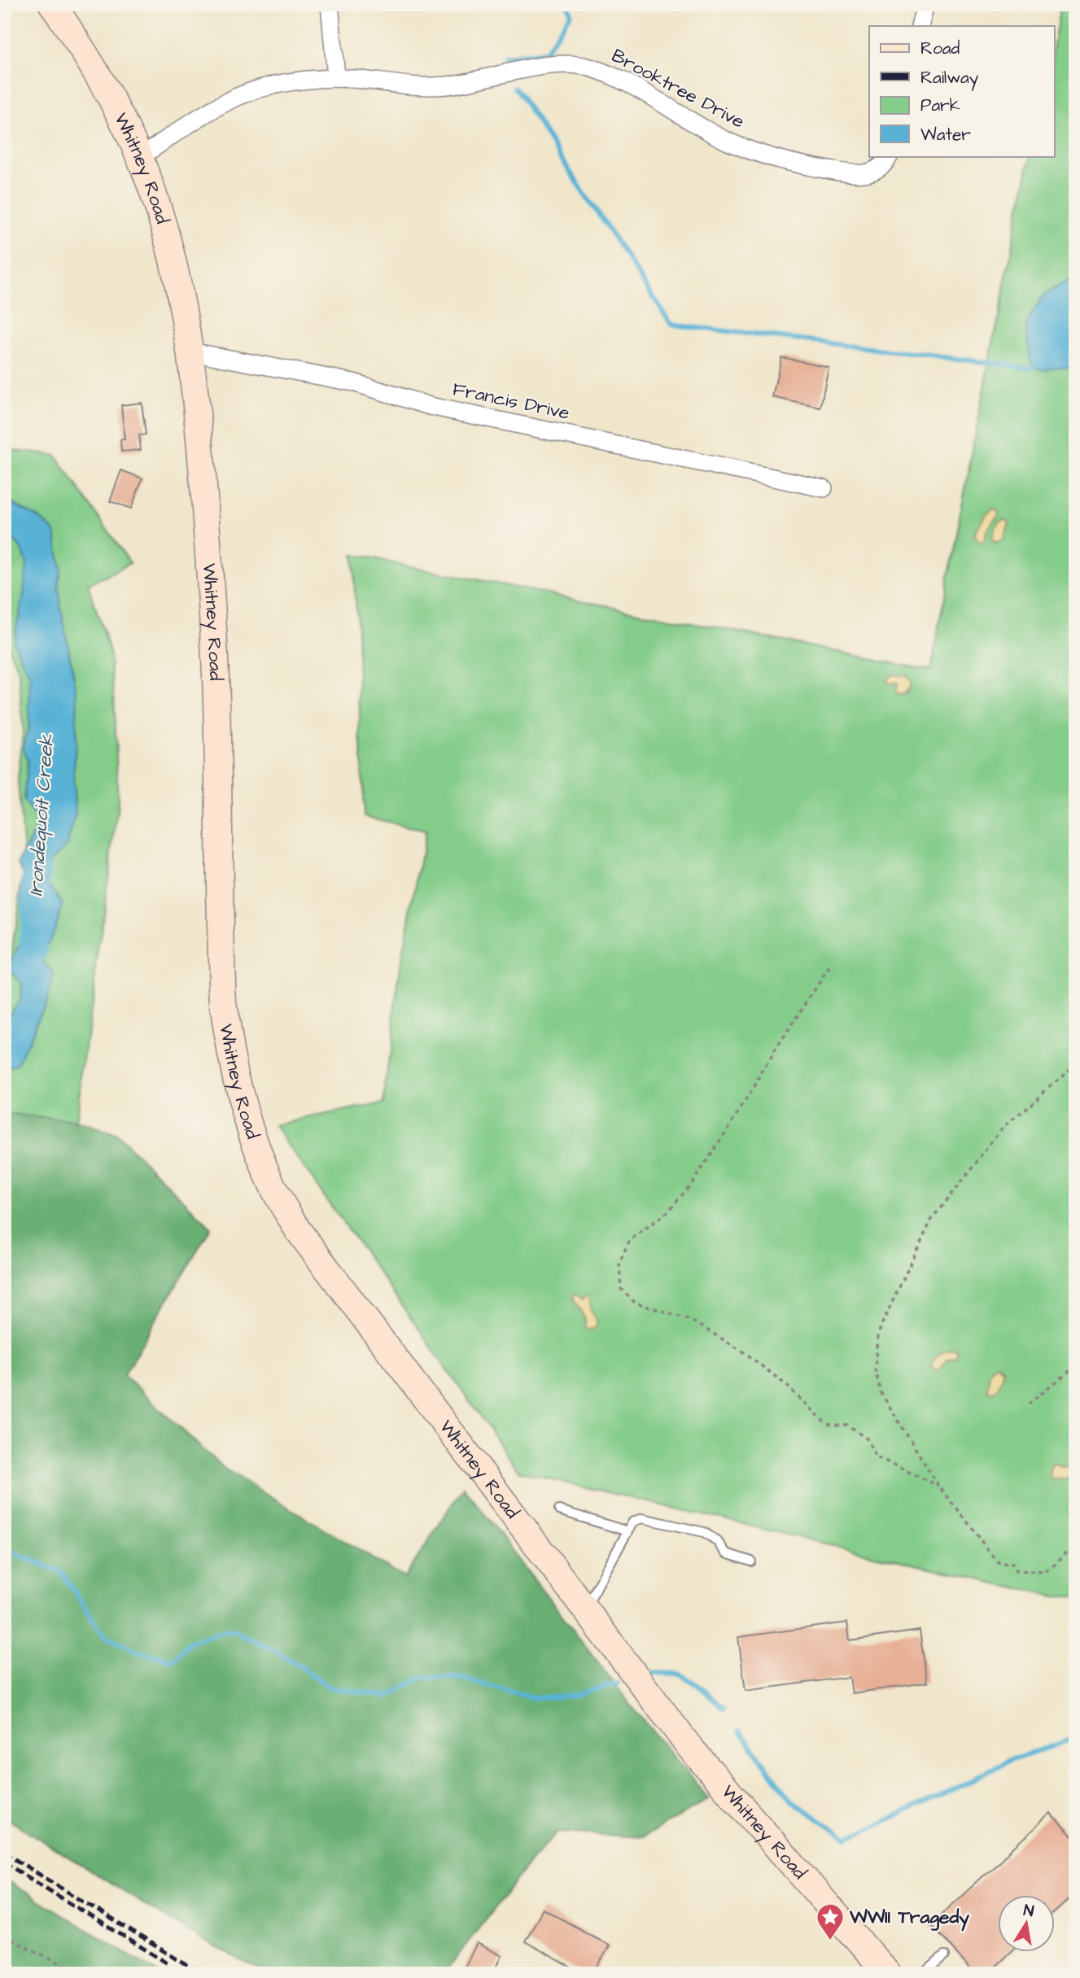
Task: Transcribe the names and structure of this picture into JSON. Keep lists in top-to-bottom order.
{
  "streets": {
    "main road": ["Whitney Road"],
    "street": ["Brooktree Drive", "Francis Drive"]
  },
  "crossings": [
    ["Brooktree Drive", "Whitney Road"],
    ["Whitney Road", "Francis Drive"]
  ],
  "water": ["Irondequoit Creek"],
  "places": {
    "place": ["WWII Tragedy"]
  },
  "legend": [
    "Road",
    "Railway",
    "Park",
    "Water"
  ],
  "north": "top"
}
